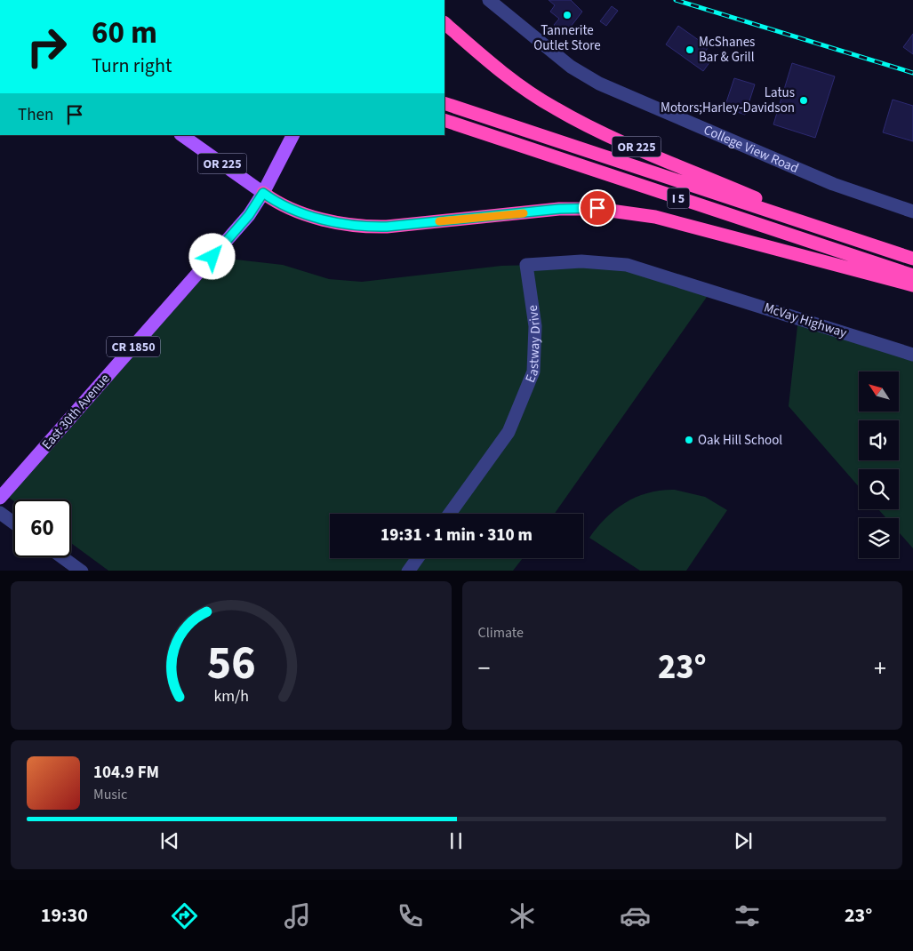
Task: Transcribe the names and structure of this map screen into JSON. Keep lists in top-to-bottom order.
{
  "streets": {
    "highway": ["OR 225", "I 5"],
    "main road": ["CR 1850", "East 30th Avenue"],
    "street": ["College View Road", "McVay Highway", "Eastway Drive"]
  },
  "crossings": [
    ["OR 225", "I 5"],
    ["OR 225", "East 30th Avenue"],
    ["McVay Highway", "Eastway Drive"]
  ],
  "places": [
    "Tannerite Outlet Store",
    "McShanes Bar & Grill",
    "Latus Motors;Harley-Davidson",
    "Oak Hill School"
  ],
  "north": "top left",
  "page": {
    "turn": ["60 m", "Turn right"],
    "then": "Then",
    "limit": "60",
    "trip": "19:31 · 1 min · 310 m",
    "tile": "Climate",
    "heat": ["−", "23°", "+"],
    "song": ["104.9 FM", "Music"],
    "tabs": ["19:30", "23°"],
    "gauge": ["56", "km/h"]
  }
}
